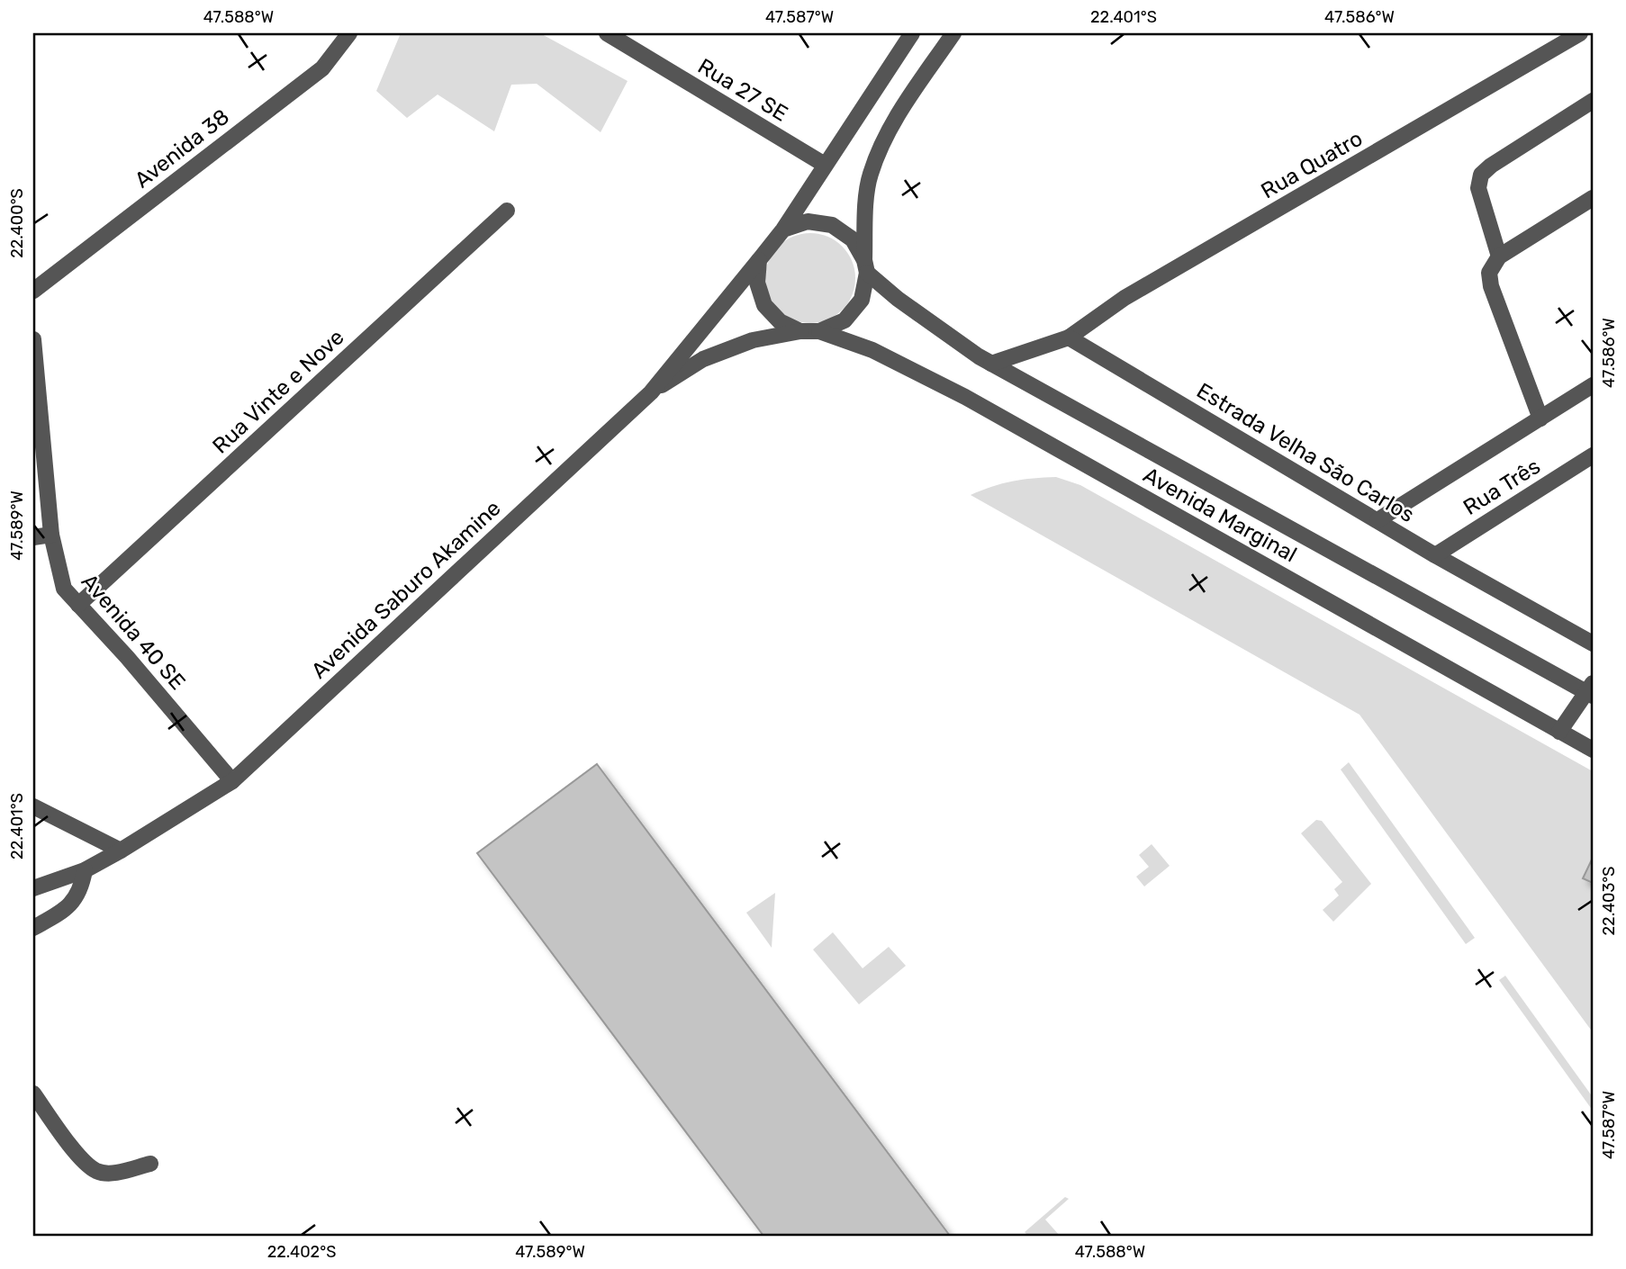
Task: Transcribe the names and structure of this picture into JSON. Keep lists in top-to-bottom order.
{
  "streets": {
    "street": [
      "Rua 27 SE",
      "Avenida 38",
      "Rua Quatro",
      "Rua Vinte e Nove",
      "Estrada Velha São Carlos",
      "Rua Três",
      "Avenida Marginal",
      "Avenida Saburo Akamine",
      "Avenida 40 SE"
    ]
  },
  "crossings": [
    ["Rua Quatro", "Estrada Velha São Carlos"],
    ["Rua Vinte e Nove", "Avenida 40 SE"],
    ["Estrada Velha São Carlos", "Rua Três"],
    ["Avenida Marginal", "Avenida Saburo Akamine"],
    ["Avenida Saburo Akamine", "Avenida 40 SE"]
  ],
  "coordinates": [
    "47.588°W",
    "47.587°W",
    "22.401°S",
    "47.586°W",
    "22.400°S",
    "47.589°W",
    "22.403°S",
    "22.402°S"
  ]
}
